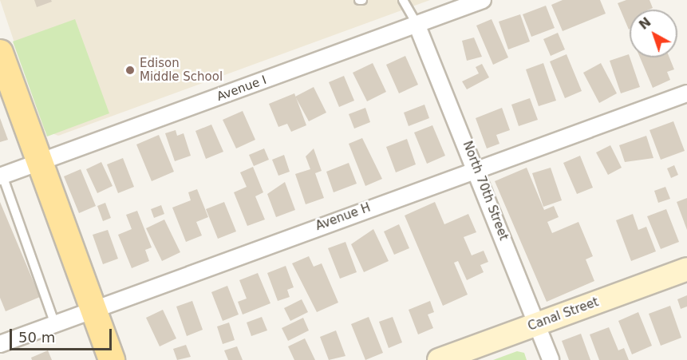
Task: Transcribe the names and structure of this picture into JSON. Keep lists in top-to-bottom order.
{
  "streets": {
    "street": [
      "Avenue I",
      "North 70th Street",
      "Avenue H",
      "Canal Street"
    ]
  },
  "crossings": [
    ["Avenue I", "North 70th Street"],
    ["North 70th Street", "Avenue H"],
    ["North 70th Street", "Canal Street"]
  ],
  "places": ["Edison Middle School"],
  "scale_bar": "50 m",
  "north": "top left"
}
